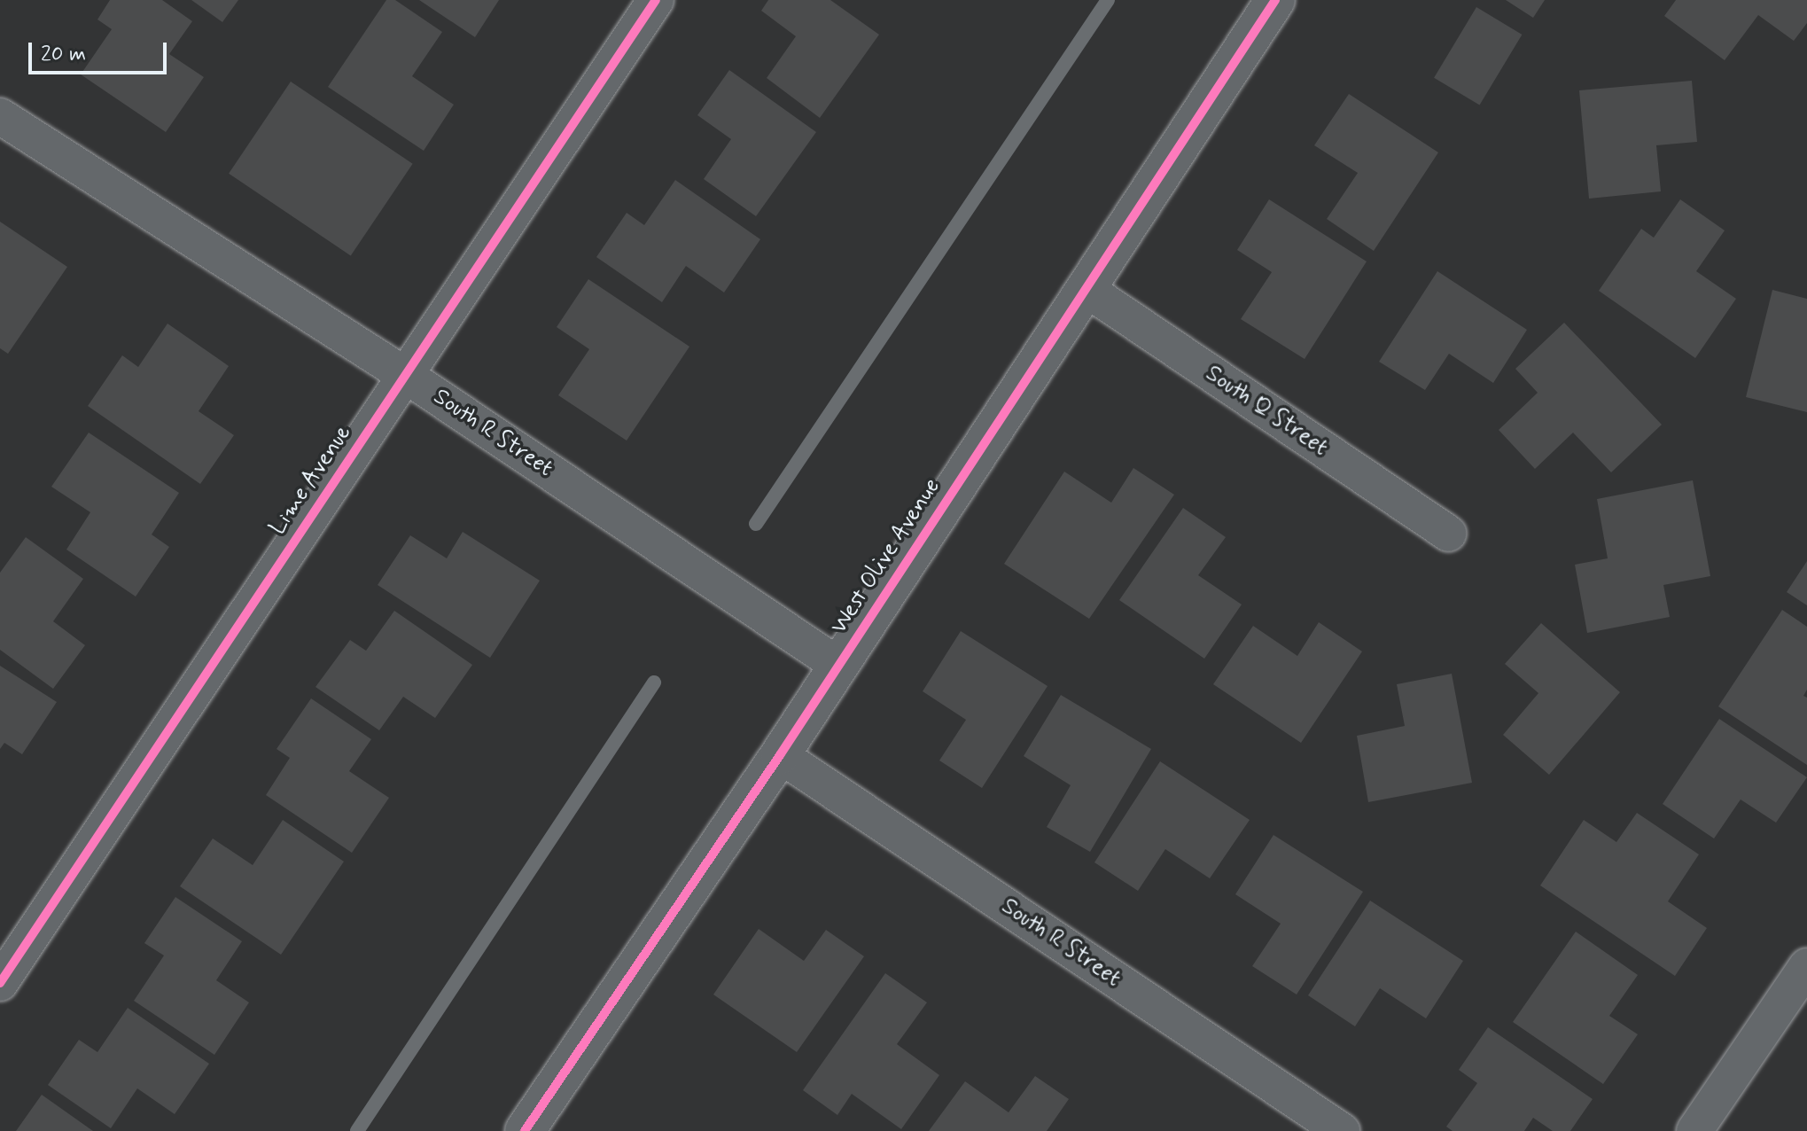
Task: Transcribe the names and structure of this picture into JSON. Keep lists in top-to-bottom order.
{
  "streets": {
    "street": [
      "South Q Street",
      "South R Street",
      "Lime Avenue",
      "West Olive Avenue"
    ]
  },
  "crossings": [
    ["South Q Street", "West Olive Avenue"],
    ["South R Street", "Lime Avenue"],
    ["South R Street", "West Olive Avenue"]
  ],
  "scale_bar": "20 m"
}
